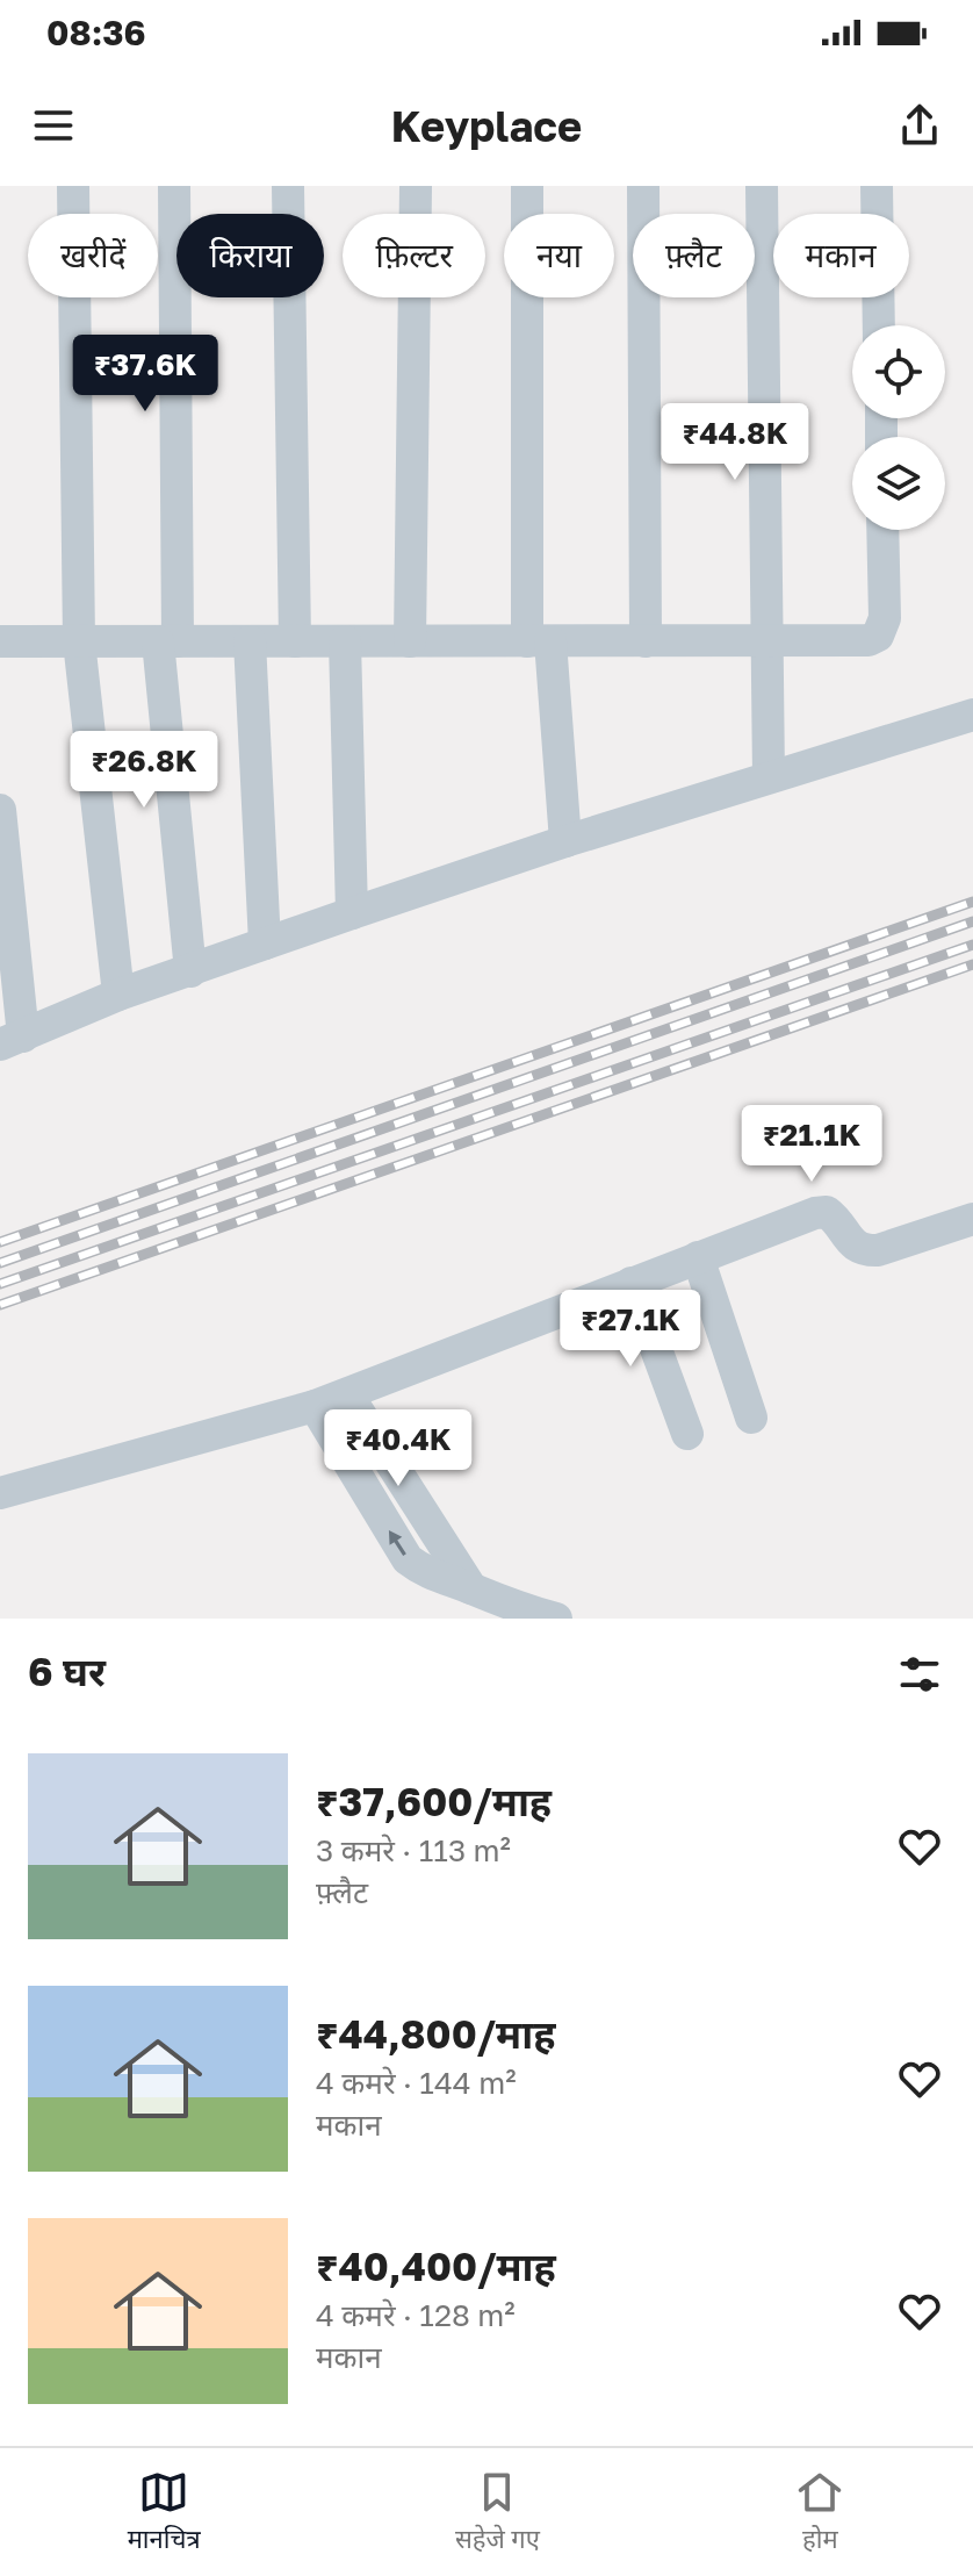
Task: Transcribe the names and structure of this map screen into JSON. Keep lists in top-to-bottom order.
{
  "page": {
    "status": "08:36",
    "header": "Keyplace",
    "chip": [
      "खरीदें",
      "किराया",
      "फ़िल्टर",
      "नया",
      "फ़्लैट",
      "मकान"
    ],
    "price": [
      "₹37.6K",
      "₹44.8K",
      "₹26.8K",
      "₹21.1K",
      "₹27.1K",
      "₹40.4K"
    ],
    "heading": "6 घर",
    "list": [
      {
        "name": "₹37,600/माह",
        "note": "3 कमरे · 113 m² · फ़्लैट"
      },
      {
        "name": "₹44,800/माह",
        "note": "4 कमरे · 144 m² · मकान"
      },
      {
        "name": "₹40,400/माह",
        "note": "4 कमरे · 128 m² · मकान"
      }
    ],
    "tabs": ["मानचित्र", "सहेजे गए", "होम"]
  }
}
